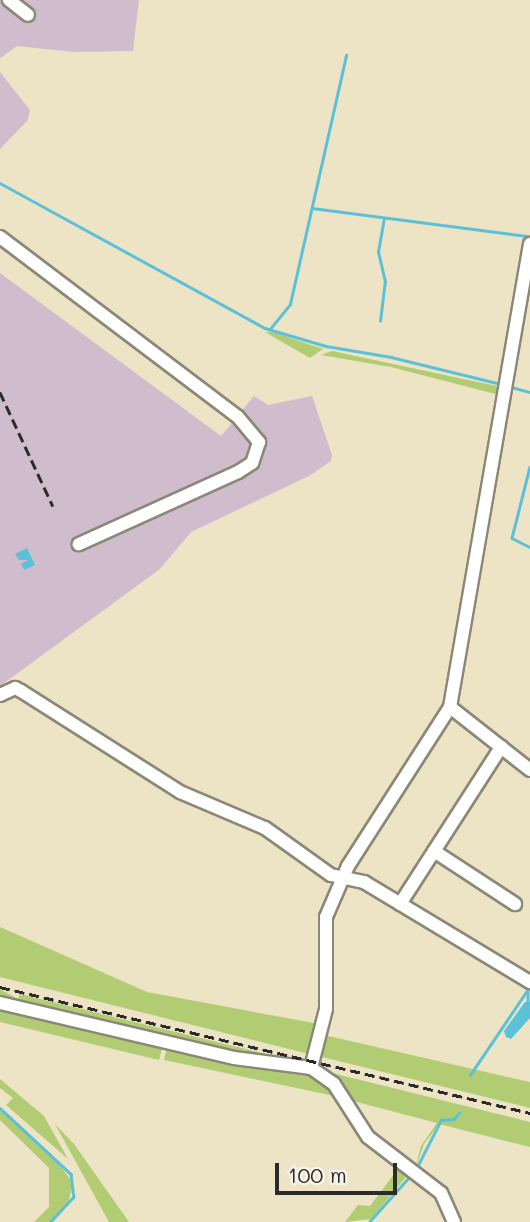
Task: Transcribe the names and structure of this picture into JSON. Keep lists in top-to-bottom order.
{
  "scale_bar": "100 m"
}
